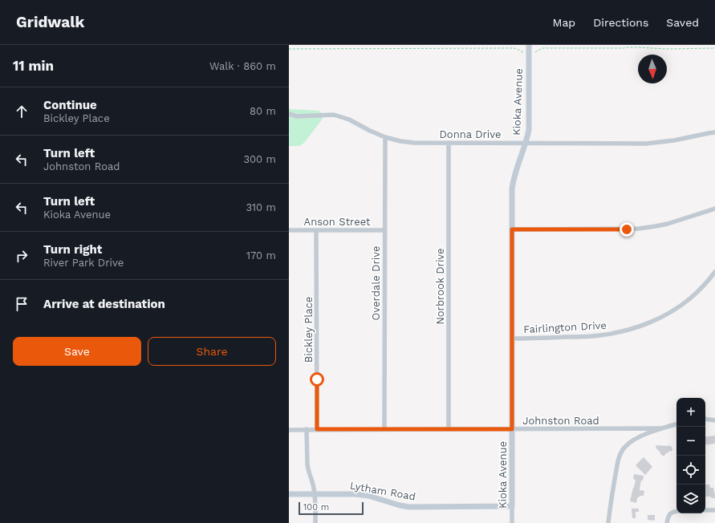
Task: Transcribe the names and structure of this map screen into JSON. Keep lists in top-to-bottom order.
{
  "streets": {
    "street": [
      "Kioka Avenue",
      "Donna Drive",
      "Anson Street",
      "Overdale Drive",
      "Norbrook Drive",
      "Fairlington Drive",
      "Bickley Place",
      "Johnston Road",
      "Lytham Road"
    ]
  },
  "crossings": [
    ["Kioka Avenue", "Donna Drive"],
    ["Kioka Avenue", "Fairlington Drive"],
    ["Kioka Avenue", "Johnston Road"],
    ["Kioka Avenue", "Lytham Road"],
    ["Donna Drive", "Overdale Drive"],
    ["Donna Drive", "Norbrook Drive"],
    ["Anson Street", "Overdale Drive"],
    ["Anson Street", "Bickley Place"],
    ["Overdale Drive", "Johnston Road"],
    ["Norbrook Drive", "Johnston Road"],
    ["Bickley Place", "Johnston Road"]
  ],
  "scale_bar": "100 m",
  "north": "bottom",
  "page": {
    "header": "Gridwalk",
    "nav": ["Map", "Directions", "Saved"],
    "heading": ["11 min", "Walk · 860 m"],
    "list": [
      ["Continue", "Bickley Place", "80 m"],
      ["Turn left", "Johnston Road", "300 m"],
      ["Turn left", "Kioka Avenue", "310 m"],
      ["Turn right", "River Park Drive", "170 m"],
      "Arrive at destination"
    ],
    "buttons": ["Save", "Share"],
    "map_buttons": ["+", "−"],
    "scale": "100 m"
  }
}
